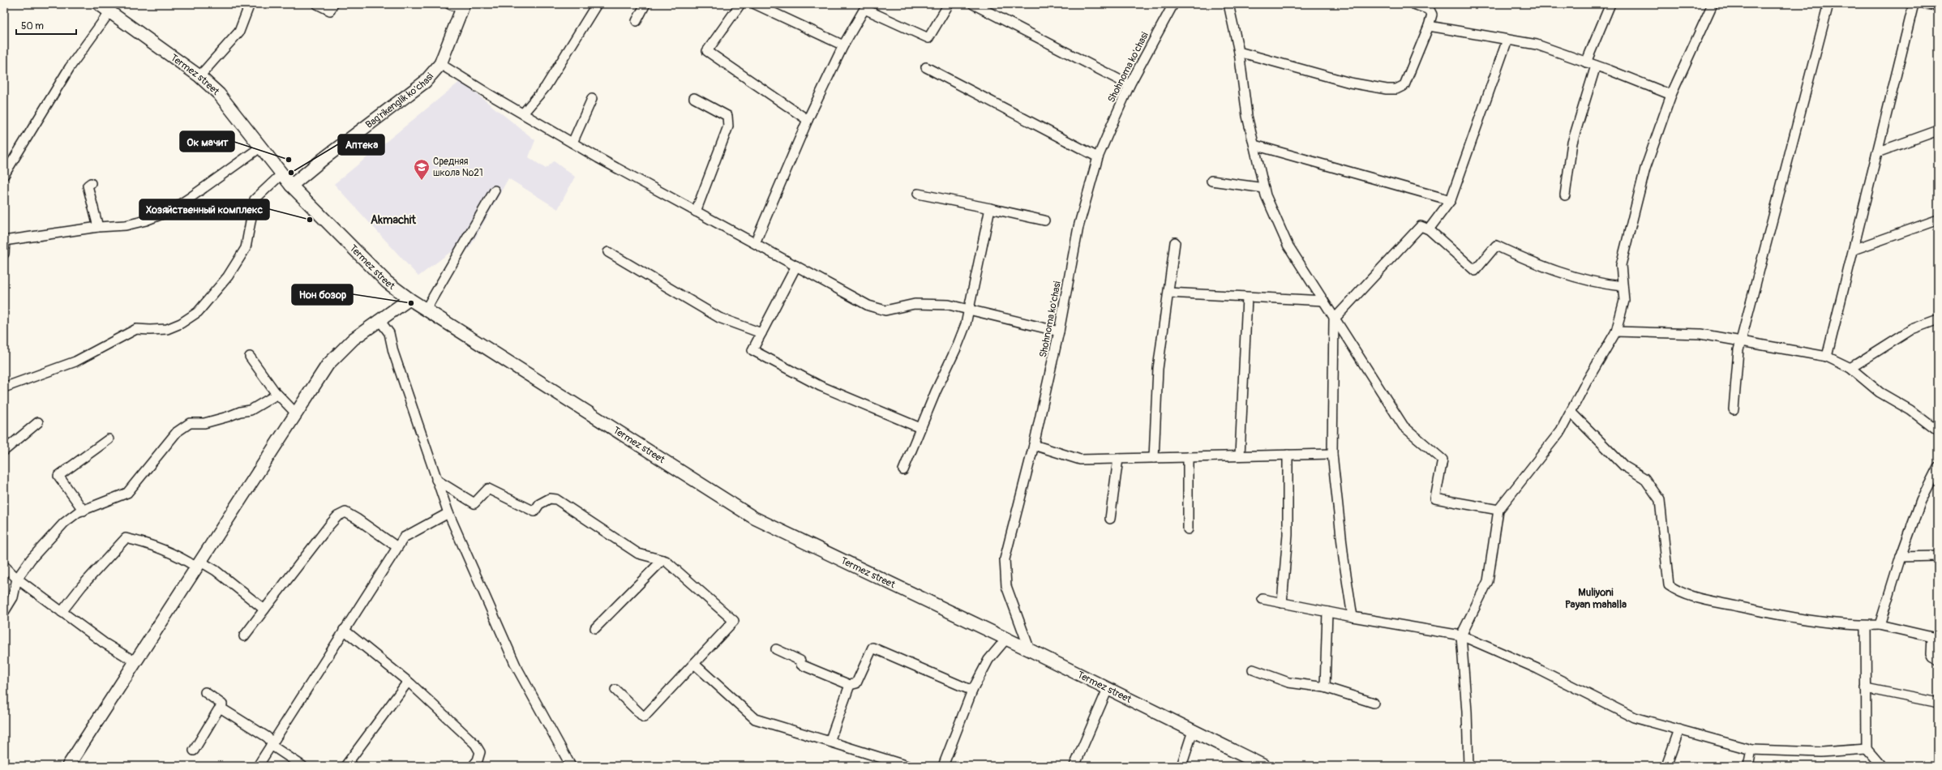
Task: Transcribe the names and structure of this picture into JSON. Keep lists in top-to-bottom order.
{
  "streets": {
    "main road": ["Termez street", "Bag'rikenglik ko'chasi"],
    "street": ["Shohnoma ko'chasi"]
  },
  "crossings": [
    ["Shohnoma ko'chasi", "Termez street"],
    ["Termez street", "Bag'rikenglik ko'chasi"]
  ],
  "districts": ["Akmachit", "Muliyoni Payan mahalla"],
  "places": {
    "other": [
      "Ок мачит",
      "Аптека",
      "Хозяйственный комплекс",
      "Нон бозор"
    ],
    "school or university": ["Средняя школа №21"]
  },
  "scale_bar": "50 m"
}
